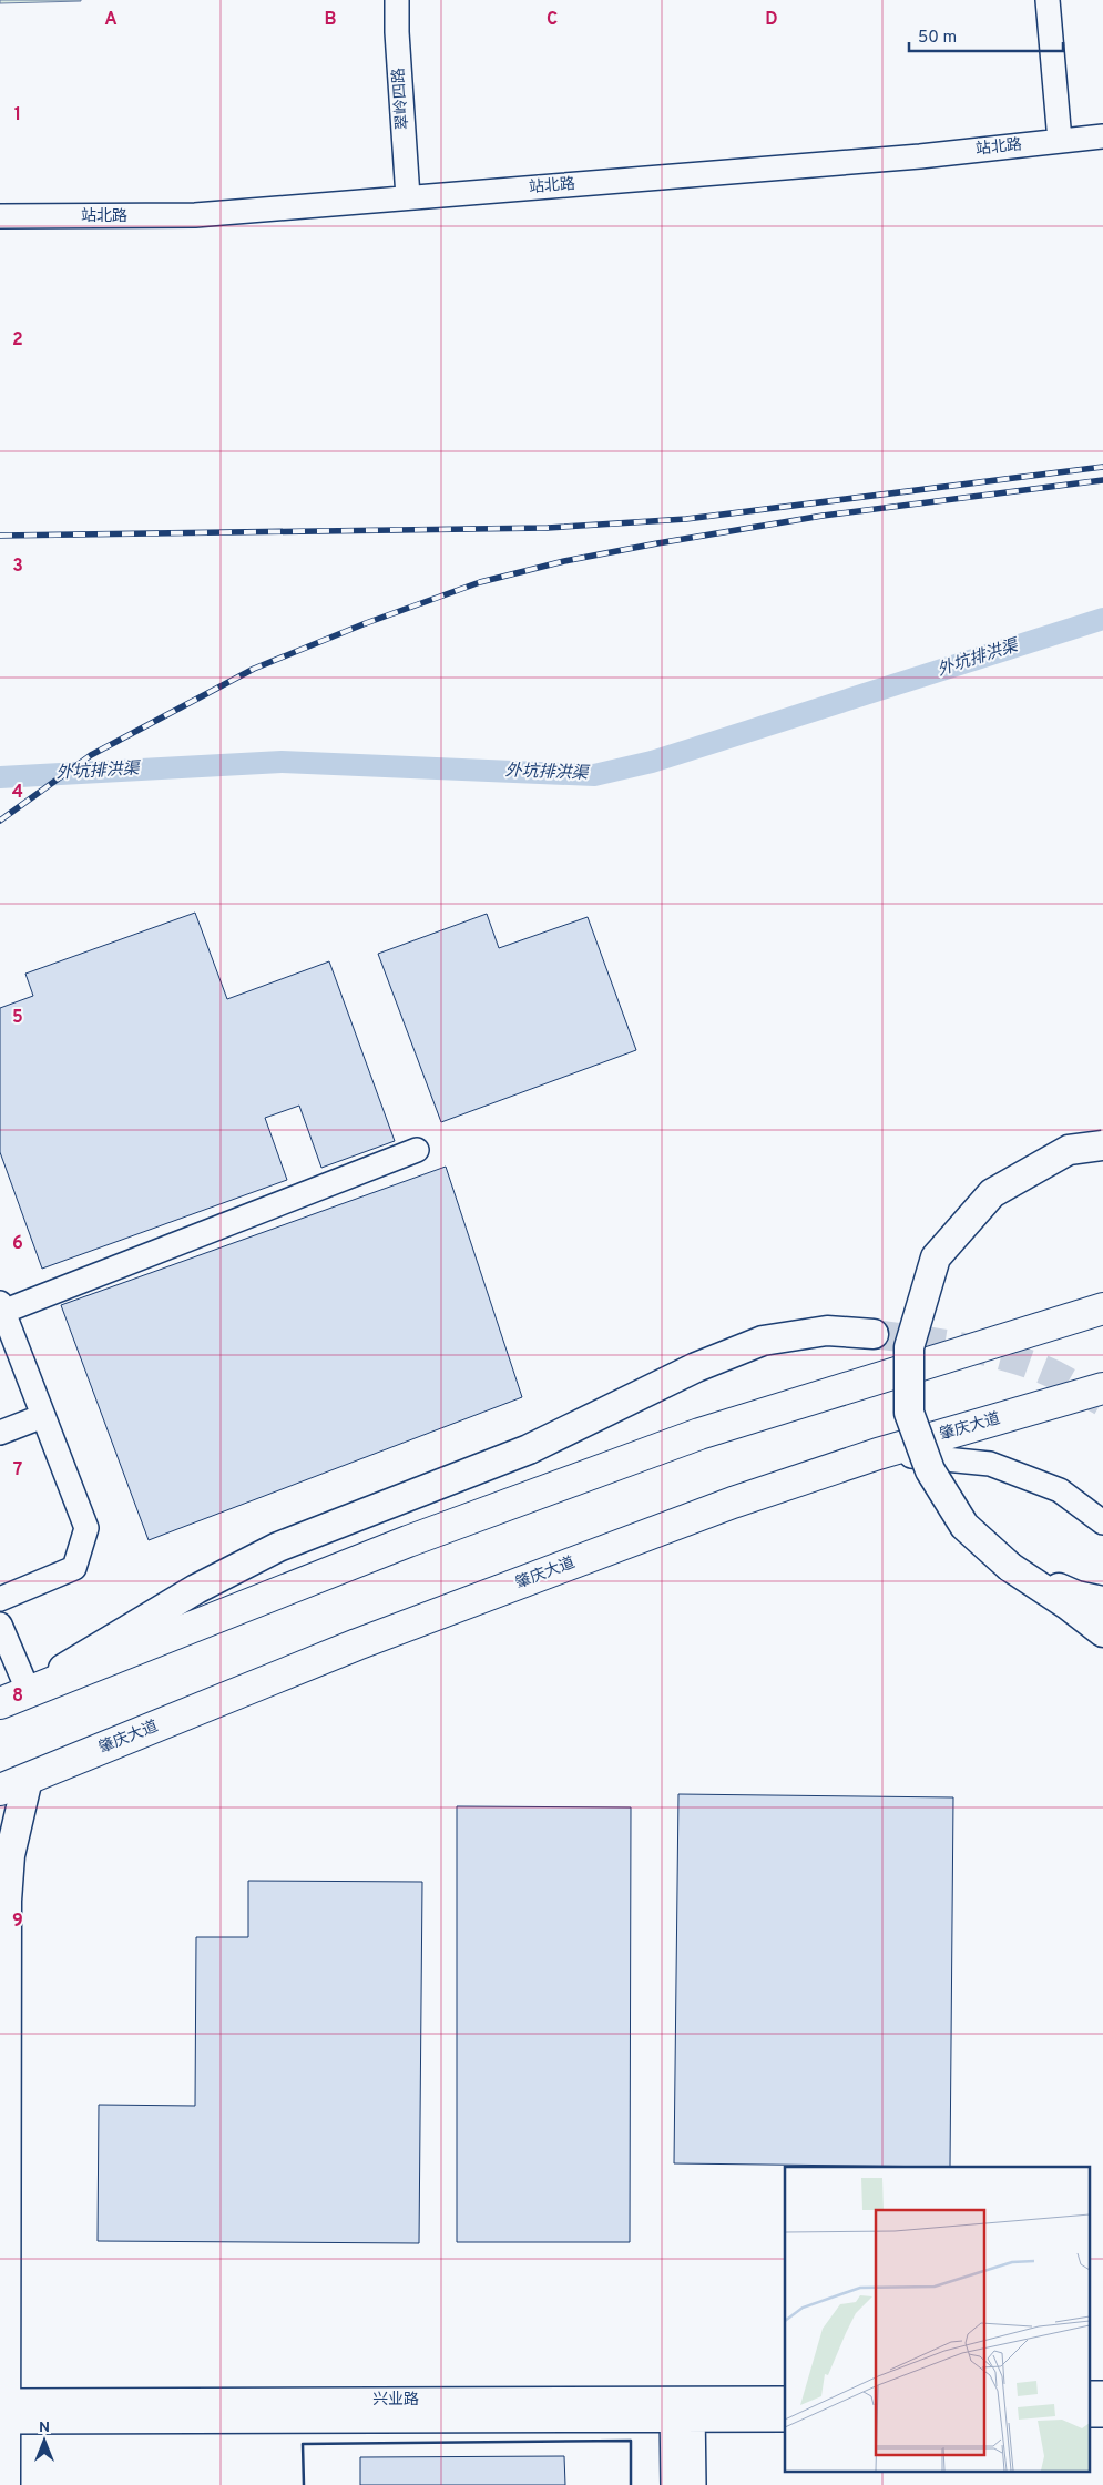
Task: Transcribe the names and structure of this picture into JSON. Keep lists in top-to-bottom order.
{
  "streets": {
    "highway": ["肇庆大道"],
    "street": ["翠岭四路", "站北路", "兴业路"]
  },
  "crossings": [
    ["翠岭四路", "站北路"]
  ],
  "water": ["外坑排洪渠"],
  "scale_bar": "50 m",
  "north": "top",
  "grid": {
    "columns": [
      "A",
      "B",
      "C",
      "D"
    ],
    "rows": [
      "1",
      "2",
      "3",
      "4",
      "5",
      "6",
      "7",
      "8",
      "9"
    ]
  }
}
